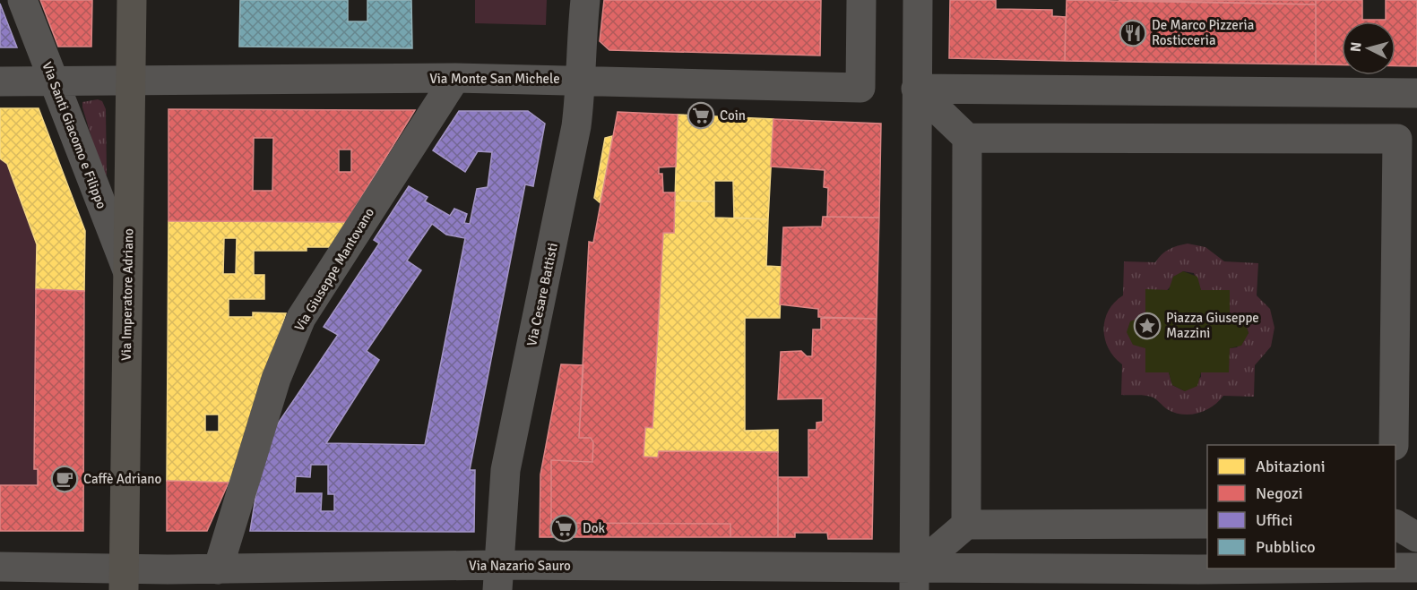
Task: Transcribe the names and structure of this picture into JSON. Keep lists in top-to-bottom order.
{
  "streets": {
    "street": [
      "Via Monte San Michele",
      "Via Santi Giacomo e Filippo",
      "Via Giuseppe Mantovano",
      "Via Imperatore Adriano",
      "Via Cesare Battisti",
      "Via Nazario Sauro"
    ]
  },
  "crossings": [
    ["Via Monte San Michele", "Via Santi Giacomo e Filippo"],
    ["Via Monte San Michele", "Via Giuseppe Mantovano"],
    ["Via Monte San Michele", "Via Imperatore Adriano"],
    ["Via Monte San Michele", "Via Cesare Battisti"],
    ["Via Santi Giacomo e Filippo", "Via Imperatore Adriano"],
    ["Via Giuseppe Mantovano", "Via Nazario Sauro"],
    ["Via Imperatore Adriano", "Via Nazario Sauro"],
    ["Via Cesare Battisti", "Via Nazario Sauro"]
  ],
  "places": {
    "restaurant": ["De Marco Pizzeria Rosticceria"],
    "supermarket": ["Coin", "Dok"],
    "place": ["Piazza Giuseppe Mazzini"],
    "cafe": ["Caffè Adriano"]
  },
  "legend": [
    "Abitazioni",
    "Negozi",
    "Uffici",
    "Pubblico"
  ],
  "north": "left"
}
